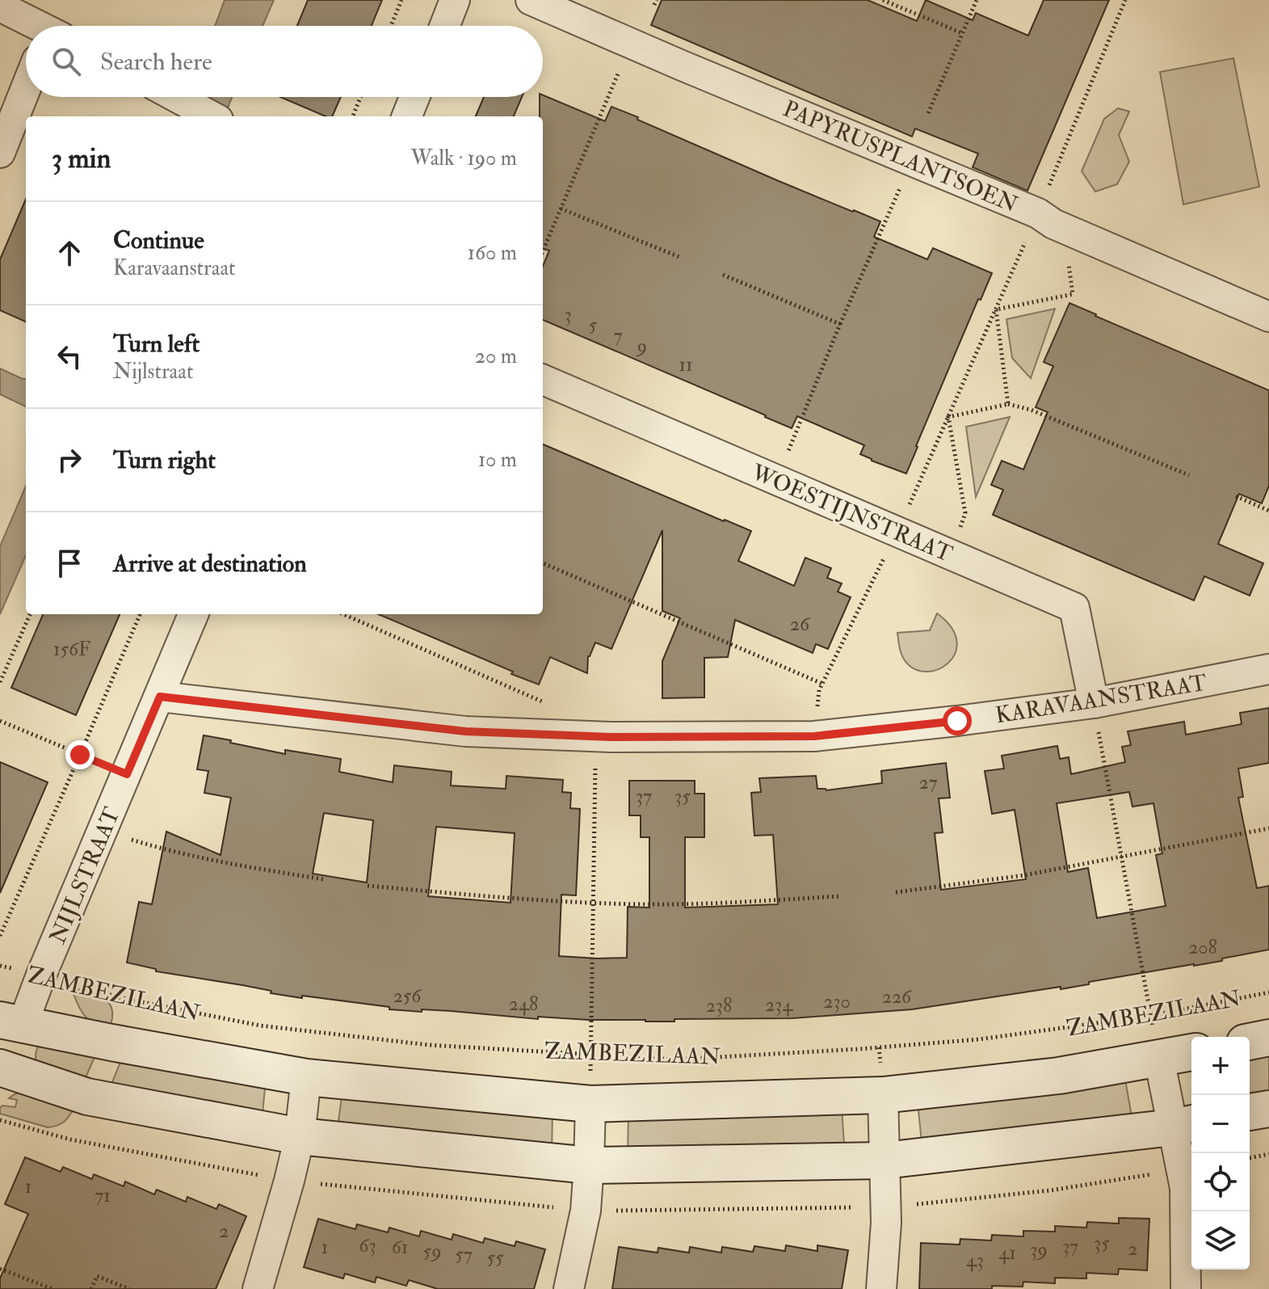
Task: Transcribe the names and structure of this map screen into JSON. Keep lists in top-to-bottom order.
{
  "streets": {
    "street": [
      "PAPYRUSPLANTSOEN",
      "WOESTIJNSTRAAT",
      "KARAVAANSTRAAT",
      "NIJLSTRAAT",
      "ZAMBEZILAAN"
    ]
  },
  "crossings": [
    ["WOESTIJNSTRAAT", "KARAVAANSTRAAT"],
    ["KARAVAANSTRAAT", "NIJLSTRAAT"],
    ["NIJLSTRAAT", "ZAMBEZILAAN"]
  ],
  "house_numbers": [
    "3",
    "5",
    "7",
    "9",
    "11",
    "26",
    "156F",
    "27",
    "37",
    "35",
    "208",
    "256",
    "226",
    "230",
    "248",
    "234",
    "238",
    "1",
    "71",
    "2",
    "35",
    "63",
    "37",
    "1",
    "61",
    "2",
    "39",
    "59",
    "41",
    "57",
    "55",
    "43"
  ],
  "page": {
    "search": "Search here",
    "heading": ["3 min", "Walk · 190 m"],
    "list": [
      ["Continue", "Karavaanstraat", "160 m"],
      ["Turn left", "Nijlstraat", "20 m"],
      ["Turn right", "10 m"],
      "Arrive at destination"
    ],
    "map_buttons": ["+", "−"]
  }
}
